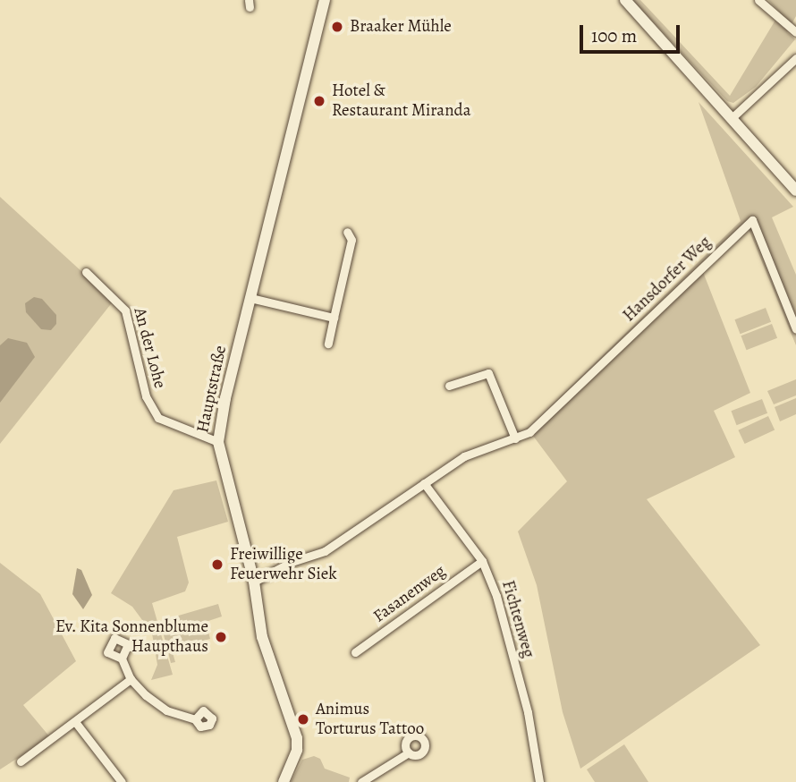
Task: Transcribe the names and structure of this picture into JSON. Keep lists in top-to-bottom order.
{
  "streets": {
    "street": [
      "Hansdorfer Weg",
      "An der Lohe",
      "Hauptstraße",
      "Fasanenweg",
      "Fichtenweg"
    ]
  },
  "crossings": [
    ["Hansdorfer Weg", "Hauptstraße"],
    ["Hansdorfer Weg", "Fichtenweg"],
    ["An der Lohe", "Hauptstraße"],
    ["Fasanenweg", "Fichtenweg"]
  ],
  "places": [
    "Braaker Mühle",
    "Hotel & Restaurant Miranda",
    "Freiwillige Feuerwehr Siek",
    "Ev. Kita Sonnenblume Haupthaus",
    "Animus Torturus Tattoo"
  ],
  "scale_bar": "100 m"
}
